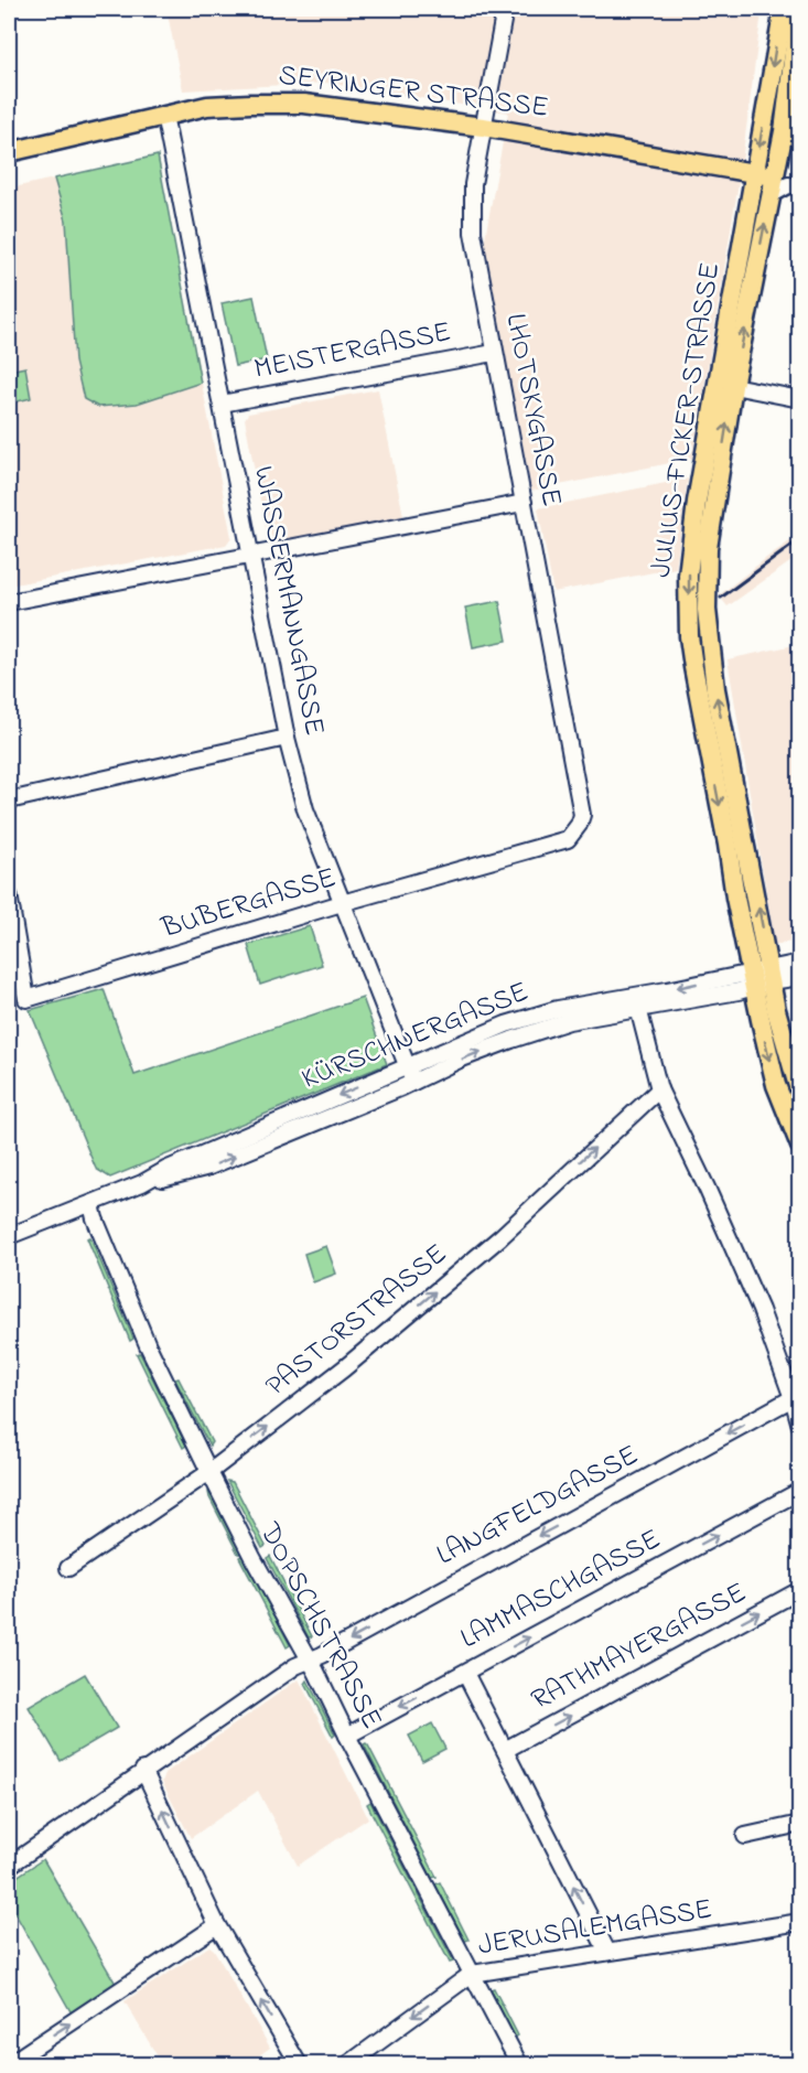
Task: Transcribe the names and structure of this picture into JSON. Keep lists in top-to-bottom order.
{
  "streets": {
    "main road": ["SEYRINGER STRASSE", "JULIUS-FICKER-STRASSE"],
    "street": [
      "MEISTERGASSE",
      "LHOTSKYGASSE",
      "WASSERMANNGASSE",
      "BUBERGASSE",
      "KÜRSCHNERGASSE",
      "PASTORSTRASSE",
      "LANGFELDGASSE",
      "LAMMASCHGASSE",
      "DOPSCHSTRASSE",
      "RATHMAYERGASSE",
      "JERUSALEMGASSE"
    ]
  },
  "crossings": [
    ["SEYRINGER STRASSE", "LHOTSKYGASSE"],
    ["SEYRINGER STRASSE", "JULIUS-FICKER-STRASSE"],
    ["SEYRINGER STRASSE", "WASSERMANNGASSE"],
    ["MEISTERGASSE", "LHOTSKYGASSE"],
    ["MEISTERGASSE", "WASSERMANNGASSE"],
    ["LHOTSKYGASSE", "BUBERGASSE"],
    ["JULIUS-FICKER-STRASSE", "KÜRSCHNERGASSE"],
    ["WASSERMANNGASSE", "BUBERGASSE"],
    ["WASSERMANNGASSE", "KÜRSCHNERGASSE"],
    ["KÜRSCHNERGASSE", "DOPSCHSTRASSE"],
    ["PASTORSTRASSE", "DOPSCHSTRASSE"],
    ["LANGFELDGASSE", "DOPSCHSTRASSE"],
    ["LAMMASCHGASSE", "DOPSCHSTRASSE"],
    ["DOPSCHSTRASSE", "JERUSALEMGASSE"]
  ],
  "one_way": ["PASTORSTRASSE", "LANGFELDGASSE", "RATHMAYERGASSE"]
}
